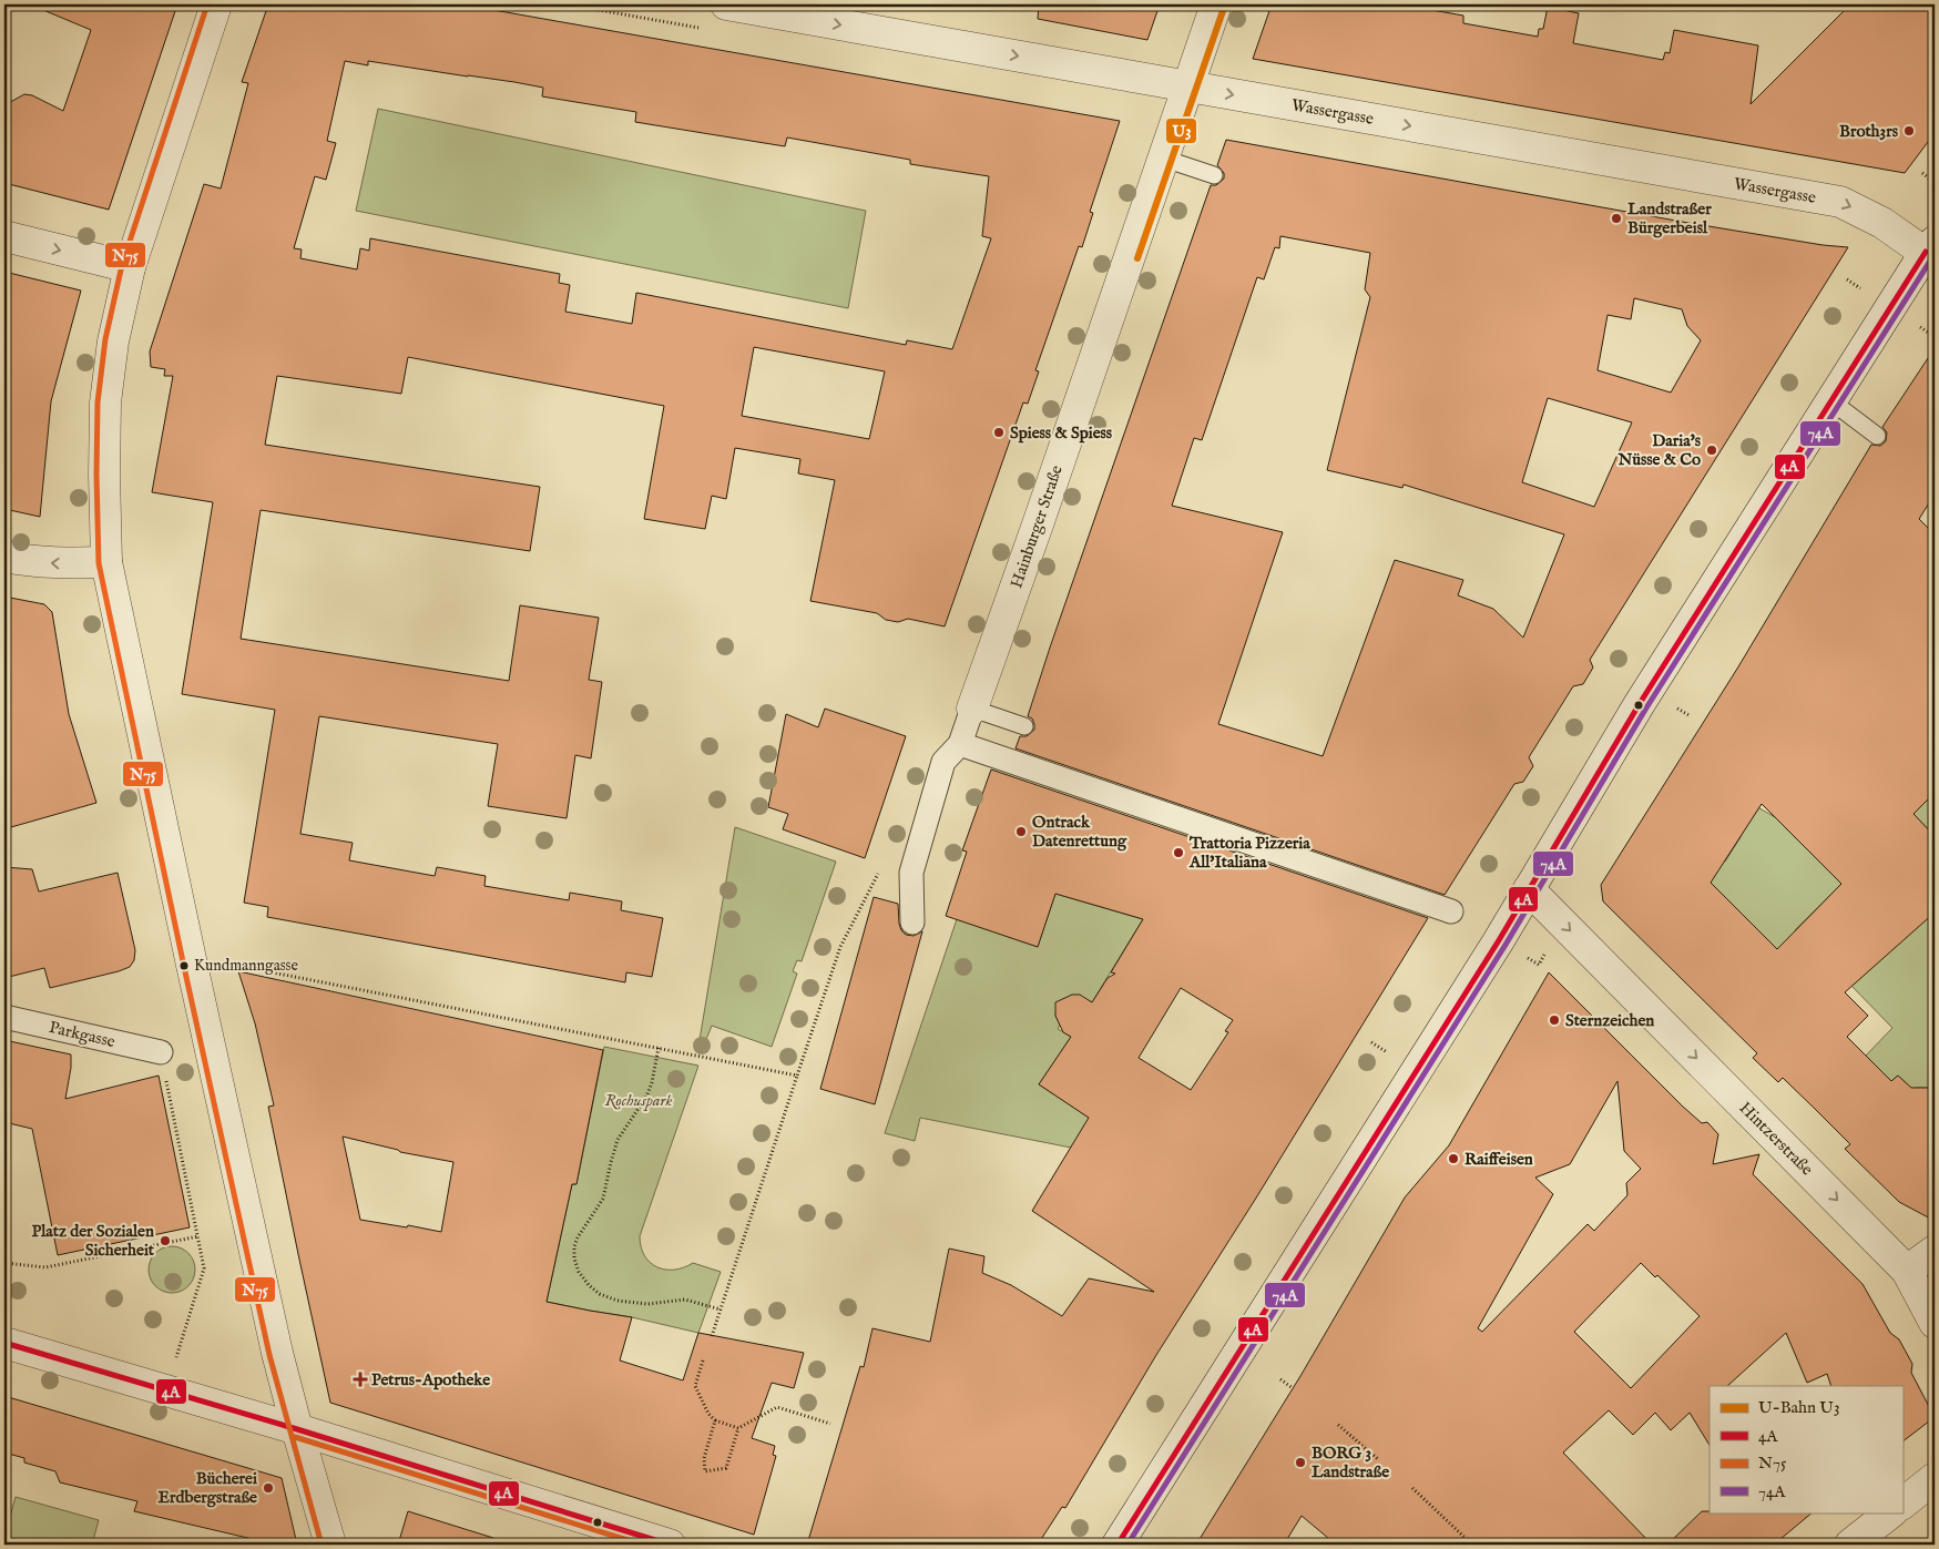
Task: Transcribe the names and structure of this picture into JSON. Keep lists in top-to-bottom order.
{
  "streets": {
    "street": [
      "Wassergasse",
      "Hainburger Straße",
      "Parkgasse",
      "Hintzerstraße"
    ]
  },
  "crossings": [
    ["Wassergasse", "Hainburger Straße"]
  ],
  "one_way": ["Wassergasse", "Hintzerstraße"],
  "parks": ["Rochuspark"],
  "places": {
    "other": [
      "Broth3rs",
      "Landstraßer Bürgerbeisl",
      "Spiess & Spiess",
      "Daria's Nüsse & Co",
      "Ontrack Datenrettung",
      "Trattoria Pizzeria All'Italiana",
      "Kundmanngasse",
      "Sternzeichen",
      "Raiffeisen",
      "Platz der Sozialen Sicherheit",
      "BORG 3 Landstraße",
      "Bücherei Erdbergstraße"
    ],
    "health": ["Petrus-Apotheke"]
  },
  "lines": [
    "metro line U3",
    "transit line N75",
    "transit line 4A",
    "transit line 74A"
  ],
  "legend": [
    "U-Bahn U3",
    "4A",
    "N75",
    "74A"
  ]
}
